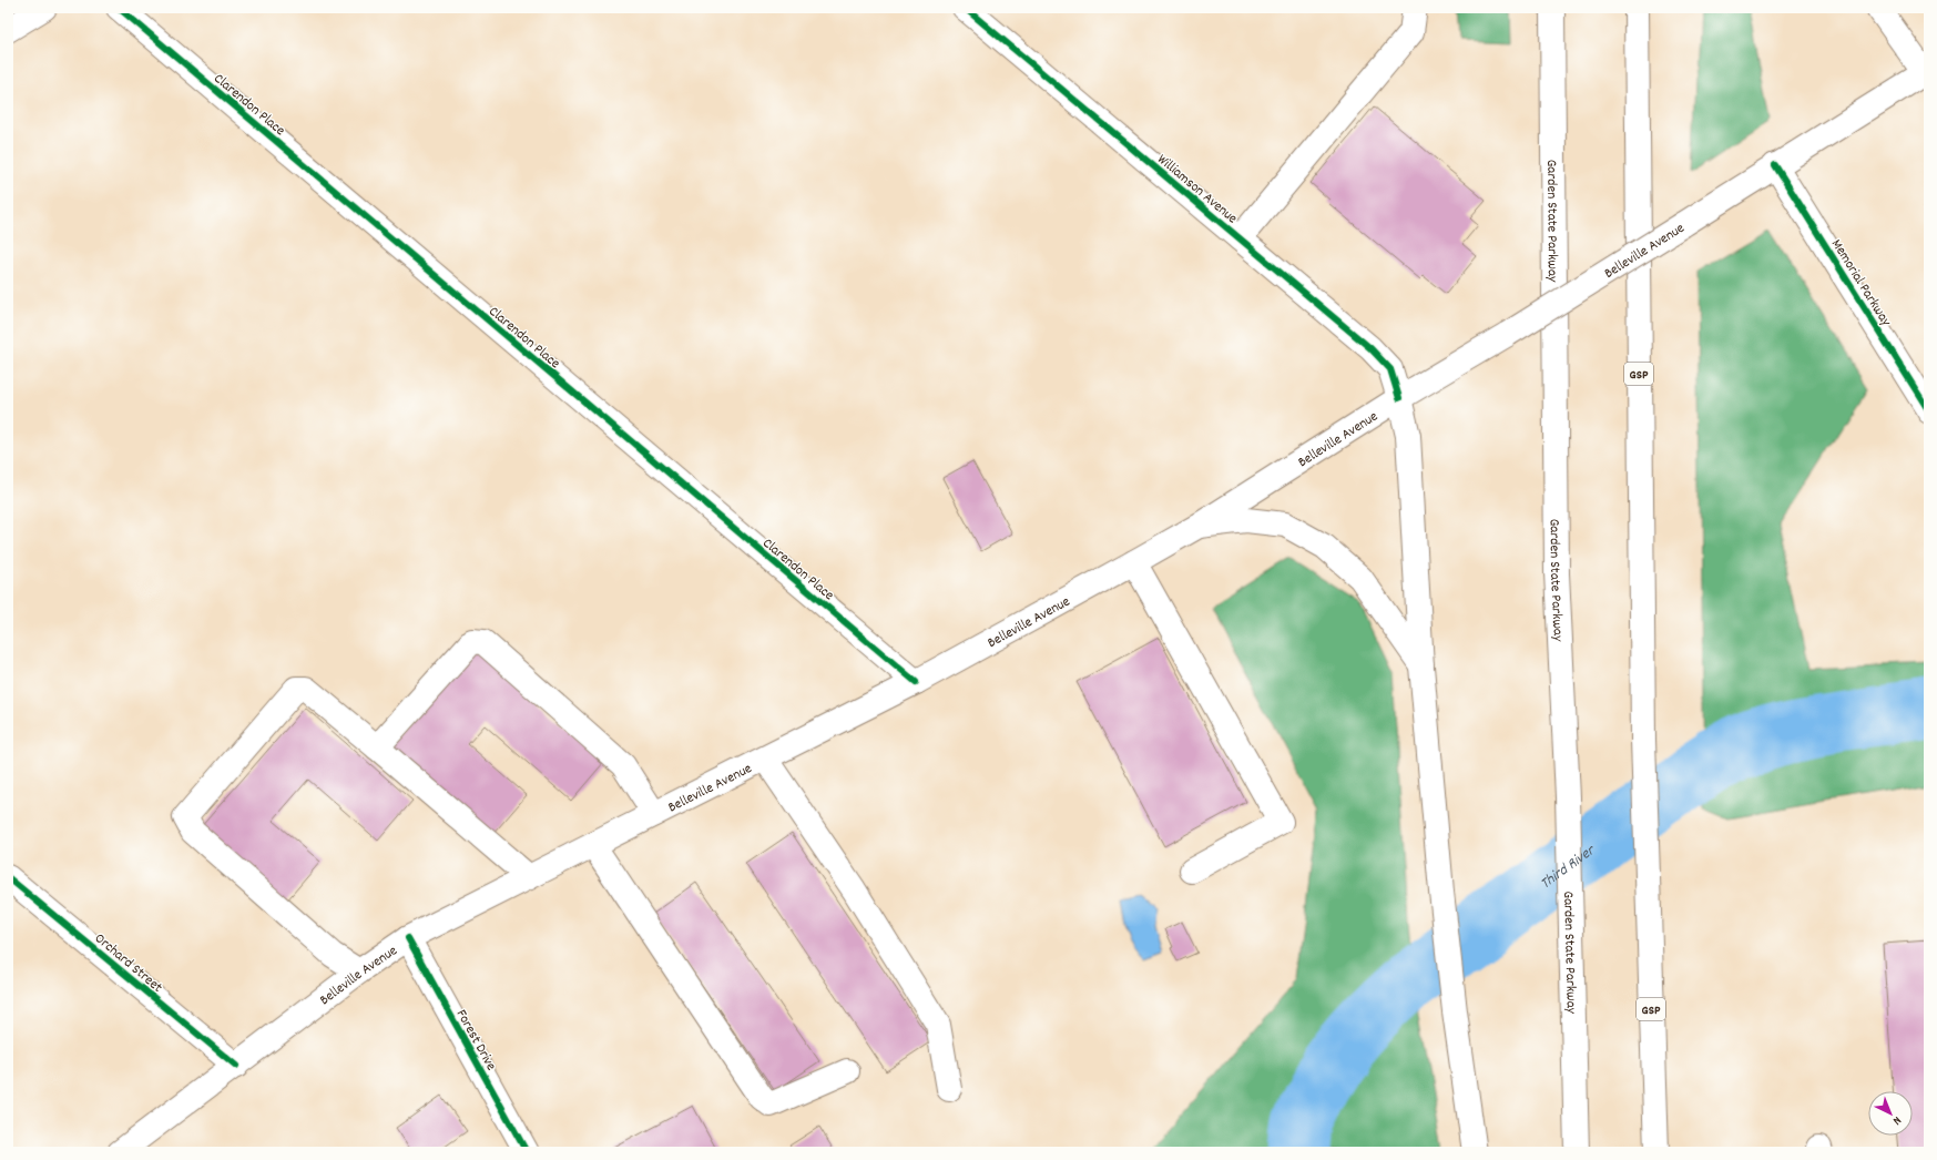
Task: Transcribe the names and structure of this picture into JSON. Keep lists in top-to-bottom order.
{
  "streets": {
    "main road": [
      "Clarendon Place",
      "Williamson Avenue",
      "Garden State Parkway",
      "Belleville Avenue",
      "Memorial Parkway",
      "GSP",
      "Orchard Street",
      "Forest Drive"
    ]
  },
  "crossings": [
    ["Clarendon Place", "Belleville Avenue"],
    ["Williamson Avenue", "Belleville Avenue"],
    ["Belleville Avenue", "Memorial Parkway"],
    ["Belleville Avenue", "Orchard Street"],
    ["Belleville Avenue", "Forest Drive"]
  ],
  "water": ["Third River"],
  "north": "bottom right"
}
